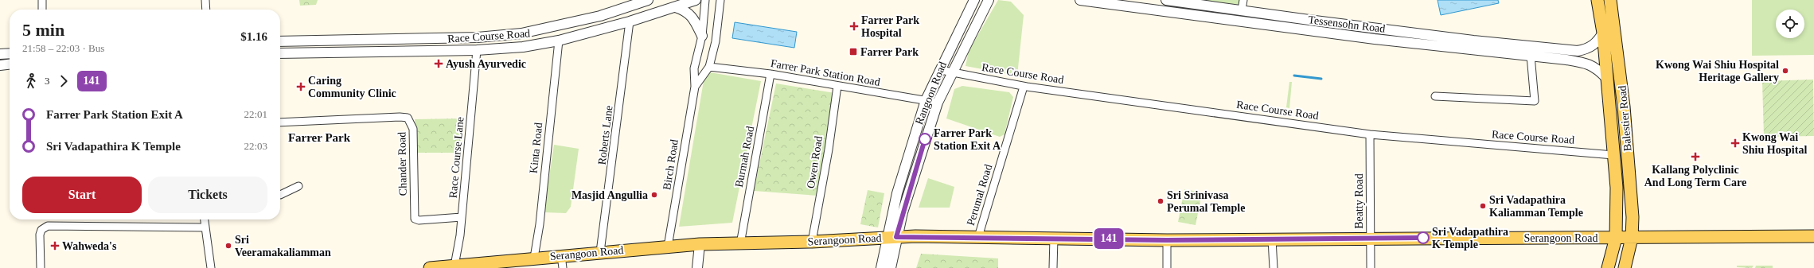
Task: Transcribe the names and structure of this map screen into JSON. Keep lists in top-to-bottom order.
{
  "streets": {
    "main road": ["Balestier Road", "Serangoon Road"],
    "street": [
      "Tessensohn Road",
      "Race Course Road",
      "Farrer Park Station Road",
      "Rangoon Road",
      "Roberts Lane",
      "Kinta Road",
      "Burmah Road",
      "Race Course Lane",
      "Owen Road",
      "Chander Road",
      "Birch Road",
      "Perumal Road",
      "Beatty Road"
    ]
  },
  "crossings": [
    ["Tessensohn Road", "Balestier Road"],
    ["Race Course Road", "Rangoon Road"],
    ["Race Course Road", "Balestier Road"],
    ["Race Course Road", "Roberts Lane"],
    ["Race Course Road", "Kinta Road"],
    ["Race Course Road", "Race Course Lane"],
    ["Race Course Road", "Perumal Road"],
    ["Race Course Road", "Beatty Road"],
    ["Farrer Park Station Road", "Rangoon Road"],
    ["Farrer Park Station Road", "Burmah Road"],
    ["Farrer Park Station Road", "Owen Road"],
    ["Farrer Park Station Road", "Birch Road"],
    ["Rangoon Road", "Serangoon Road"],
    ["Balestier Road", "Serangoon Road"],
    ["Roberts Lane", "Serangoon Road"],
    ["Kinta Road", "Serangoon Road"],
    ["Burmah Road", "Serangoon Road"],
    ["Race Course Lane", "Chander Road"],
    ["Race Course Lane", "Serangoon Road"],
    ["Owen Road", "Serangoon Road"],
    ["Birch Road", "Serangoon Road"],
    ["Perumal Road", "Serangoon Road"],
    ["Beatty Road", "Serangoon Road"]
  ],
  "districts": ["Farrer Park"],
  "places": {
    "health": [
      "Farrer Park Hospital",
      "Ayush Ayurvedic",
      "Caring Community Clinic",
      "Kwong Wai Shiu Hospital",
      "Kallang Polyclinic And Long Term Care",
      "Wahweda's"
    ],
    "transit": ["Farrer Park"],
    "other": [
      "Kwong Wai Shiu Hospital Heritage Gallery",
      "Farrer Park Station Exit A",
      "Masjid Angullia",
      "Sri Srinivasa Perumal Temple",
      "Sri Vadapathira Kaliamman Temple",
      "Sri Vadapathira K Temple",
      "Sri Veeramakaliamman"
    ]
  },
  "lines": ["bus line 141"],
  "page": {
    "on_map": "141",
    "heading": ["5 min", "21:58 – 22:03 · Bus", "$1.16"],
    "legs": ["3", "141"],
    "list": [
      {
        "name": "Farrer Park Station Exit A",
        "value": "22:01"
      },
      {
        "name": "Sri Vadapathira K Temple",
        "value": "22:03"
      }
    ],
    "buttons": ["Start", "Tickets"]
  }
}
